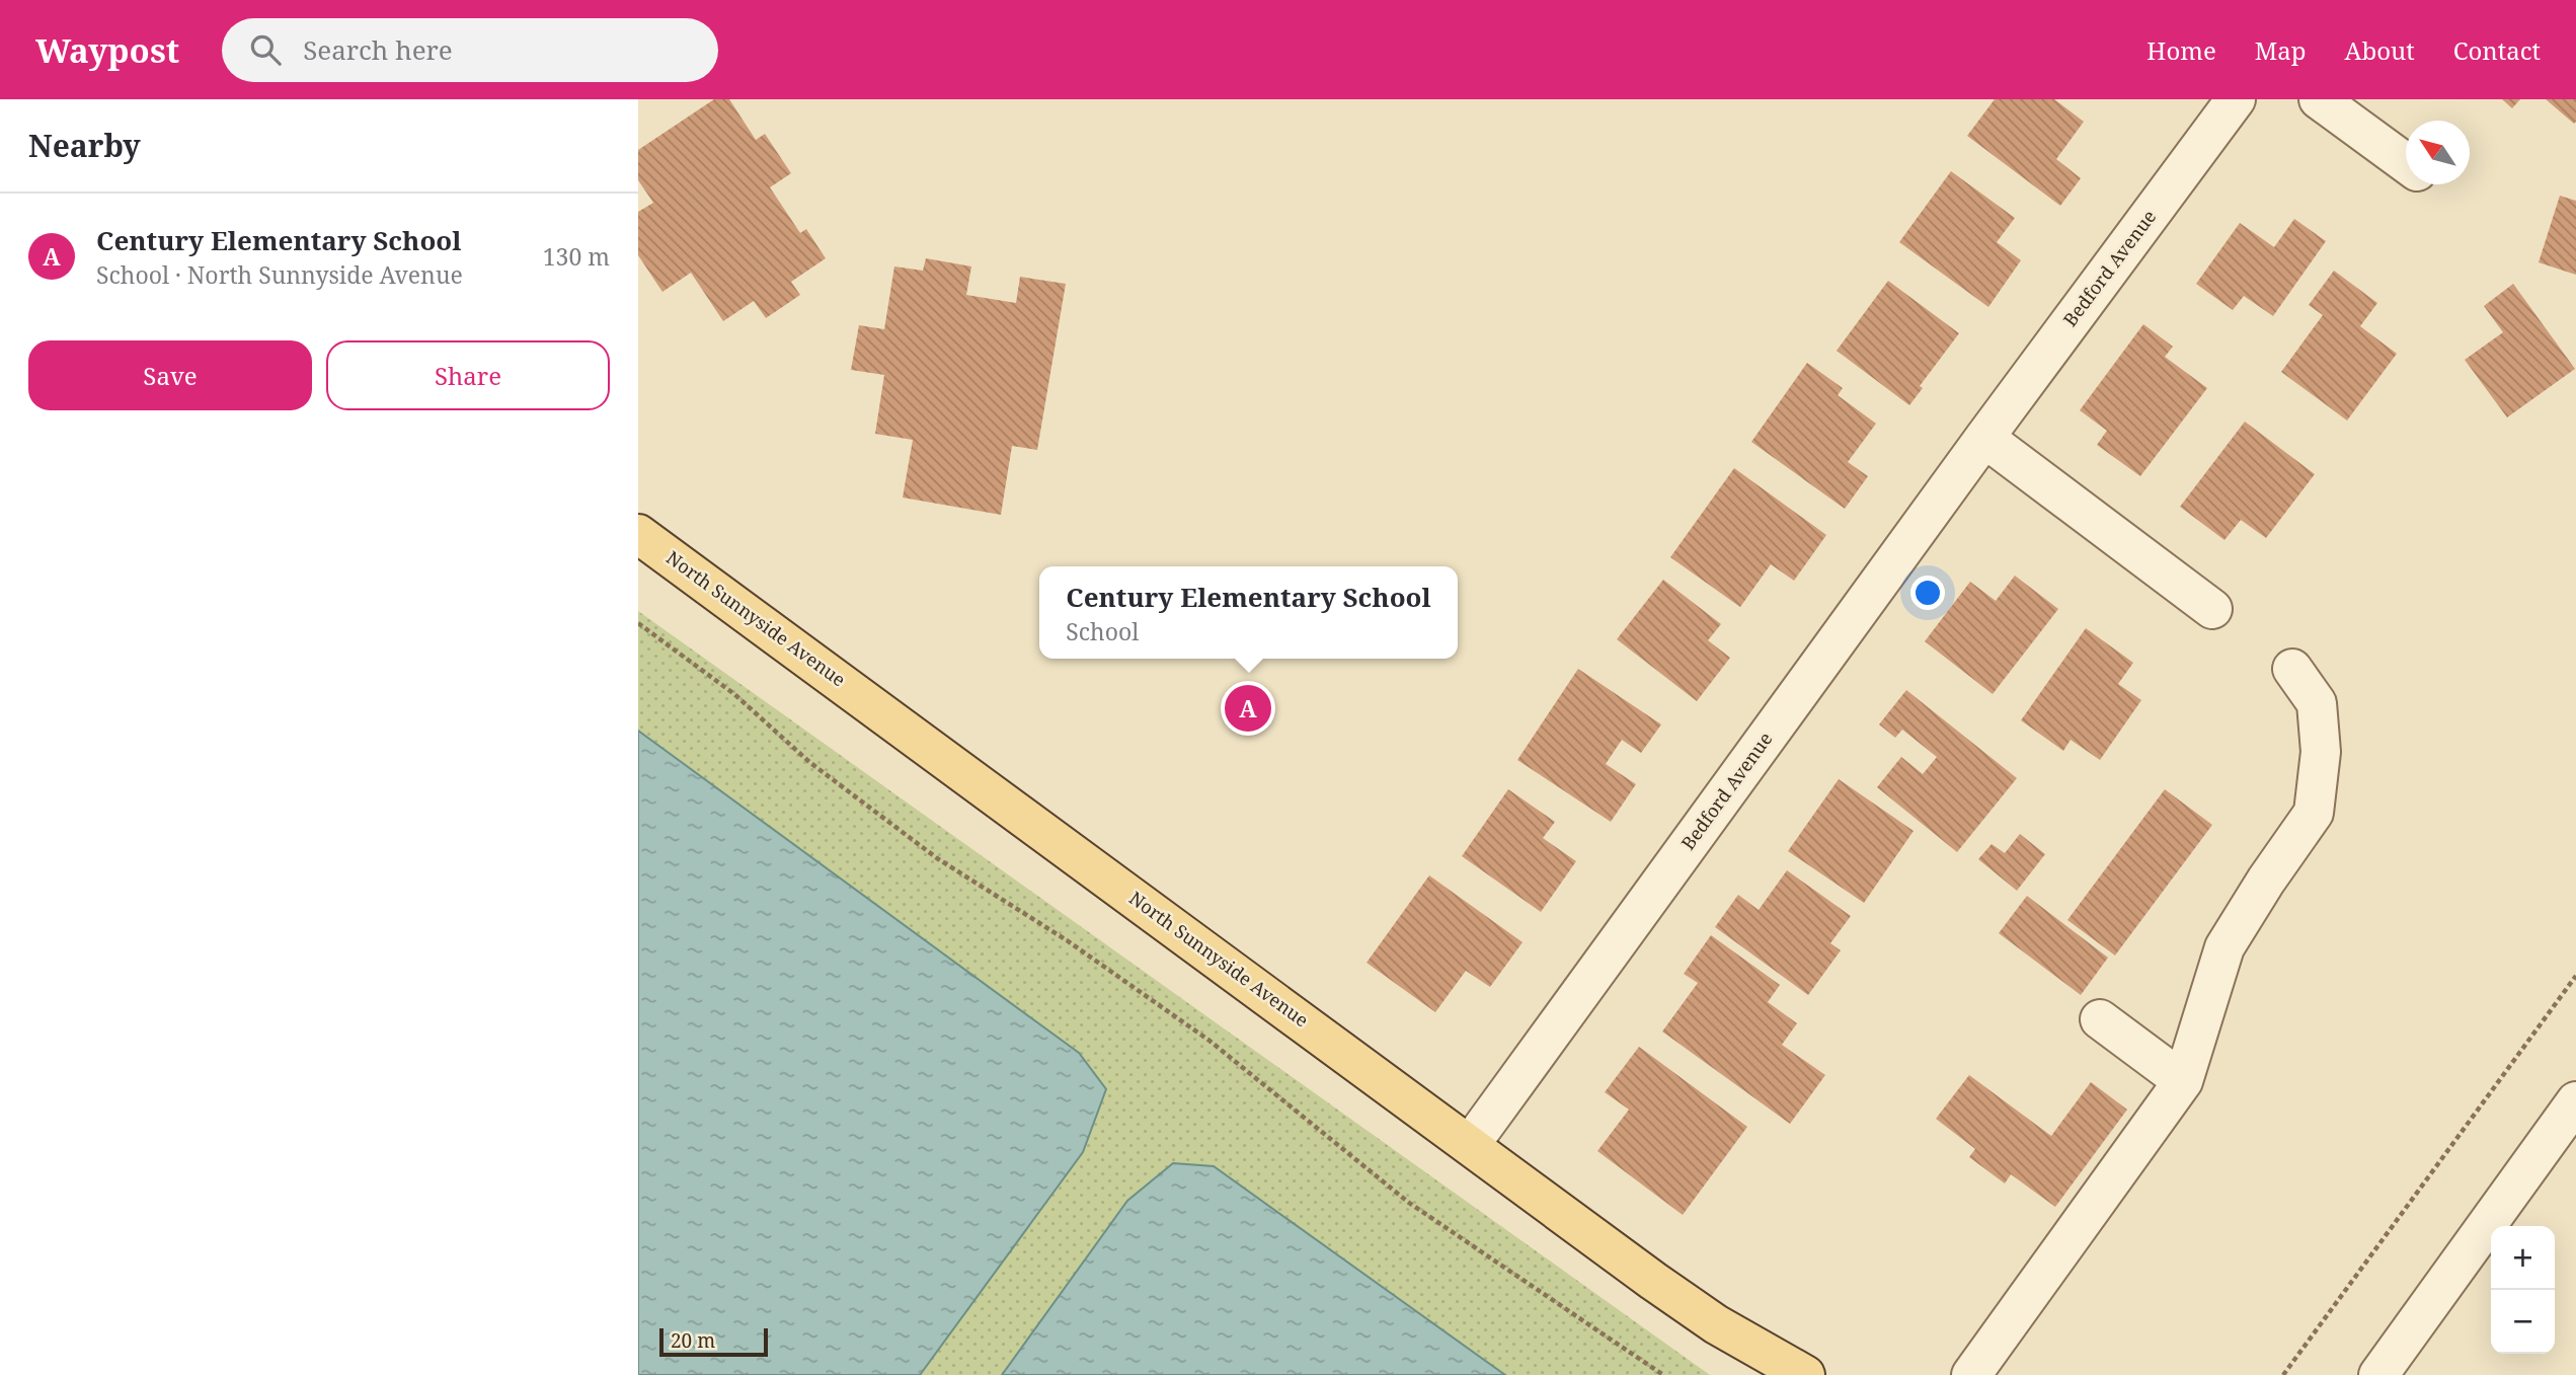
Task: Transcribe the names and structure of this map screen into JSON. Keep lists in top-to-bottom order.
{
  "streets": {
    "main road": ["North Sunnyside Avenue"],
    "street": ["Bedford Avenue"]
  },
  "crossings": [
    ["Bedford Avenue", "North Sunnyside Avenue"]
  ],
  "scale_bar": "20 m",
  "north": "top left",
  "page": {
    "header": "Waypost",
    "search": "Search here",
    "nav": [
      "Home",
      "Map",
      "About",
      "Contact"
    ],
    "heading": "Nearby",
    "list": [
      {
        "mark": "A",
        "name": "Century Elementary School",
        "note": "School · North Sunnyside Avenue",
        "value": "130 m"
      }
    ],
    "buttons": ["Save", "Share"],
    "popup": ["Century Elementary School", "School"],
    "pins": "A",
    "map_buttons": ["+", "−"],
    "scale": "20 m"
  }
}
